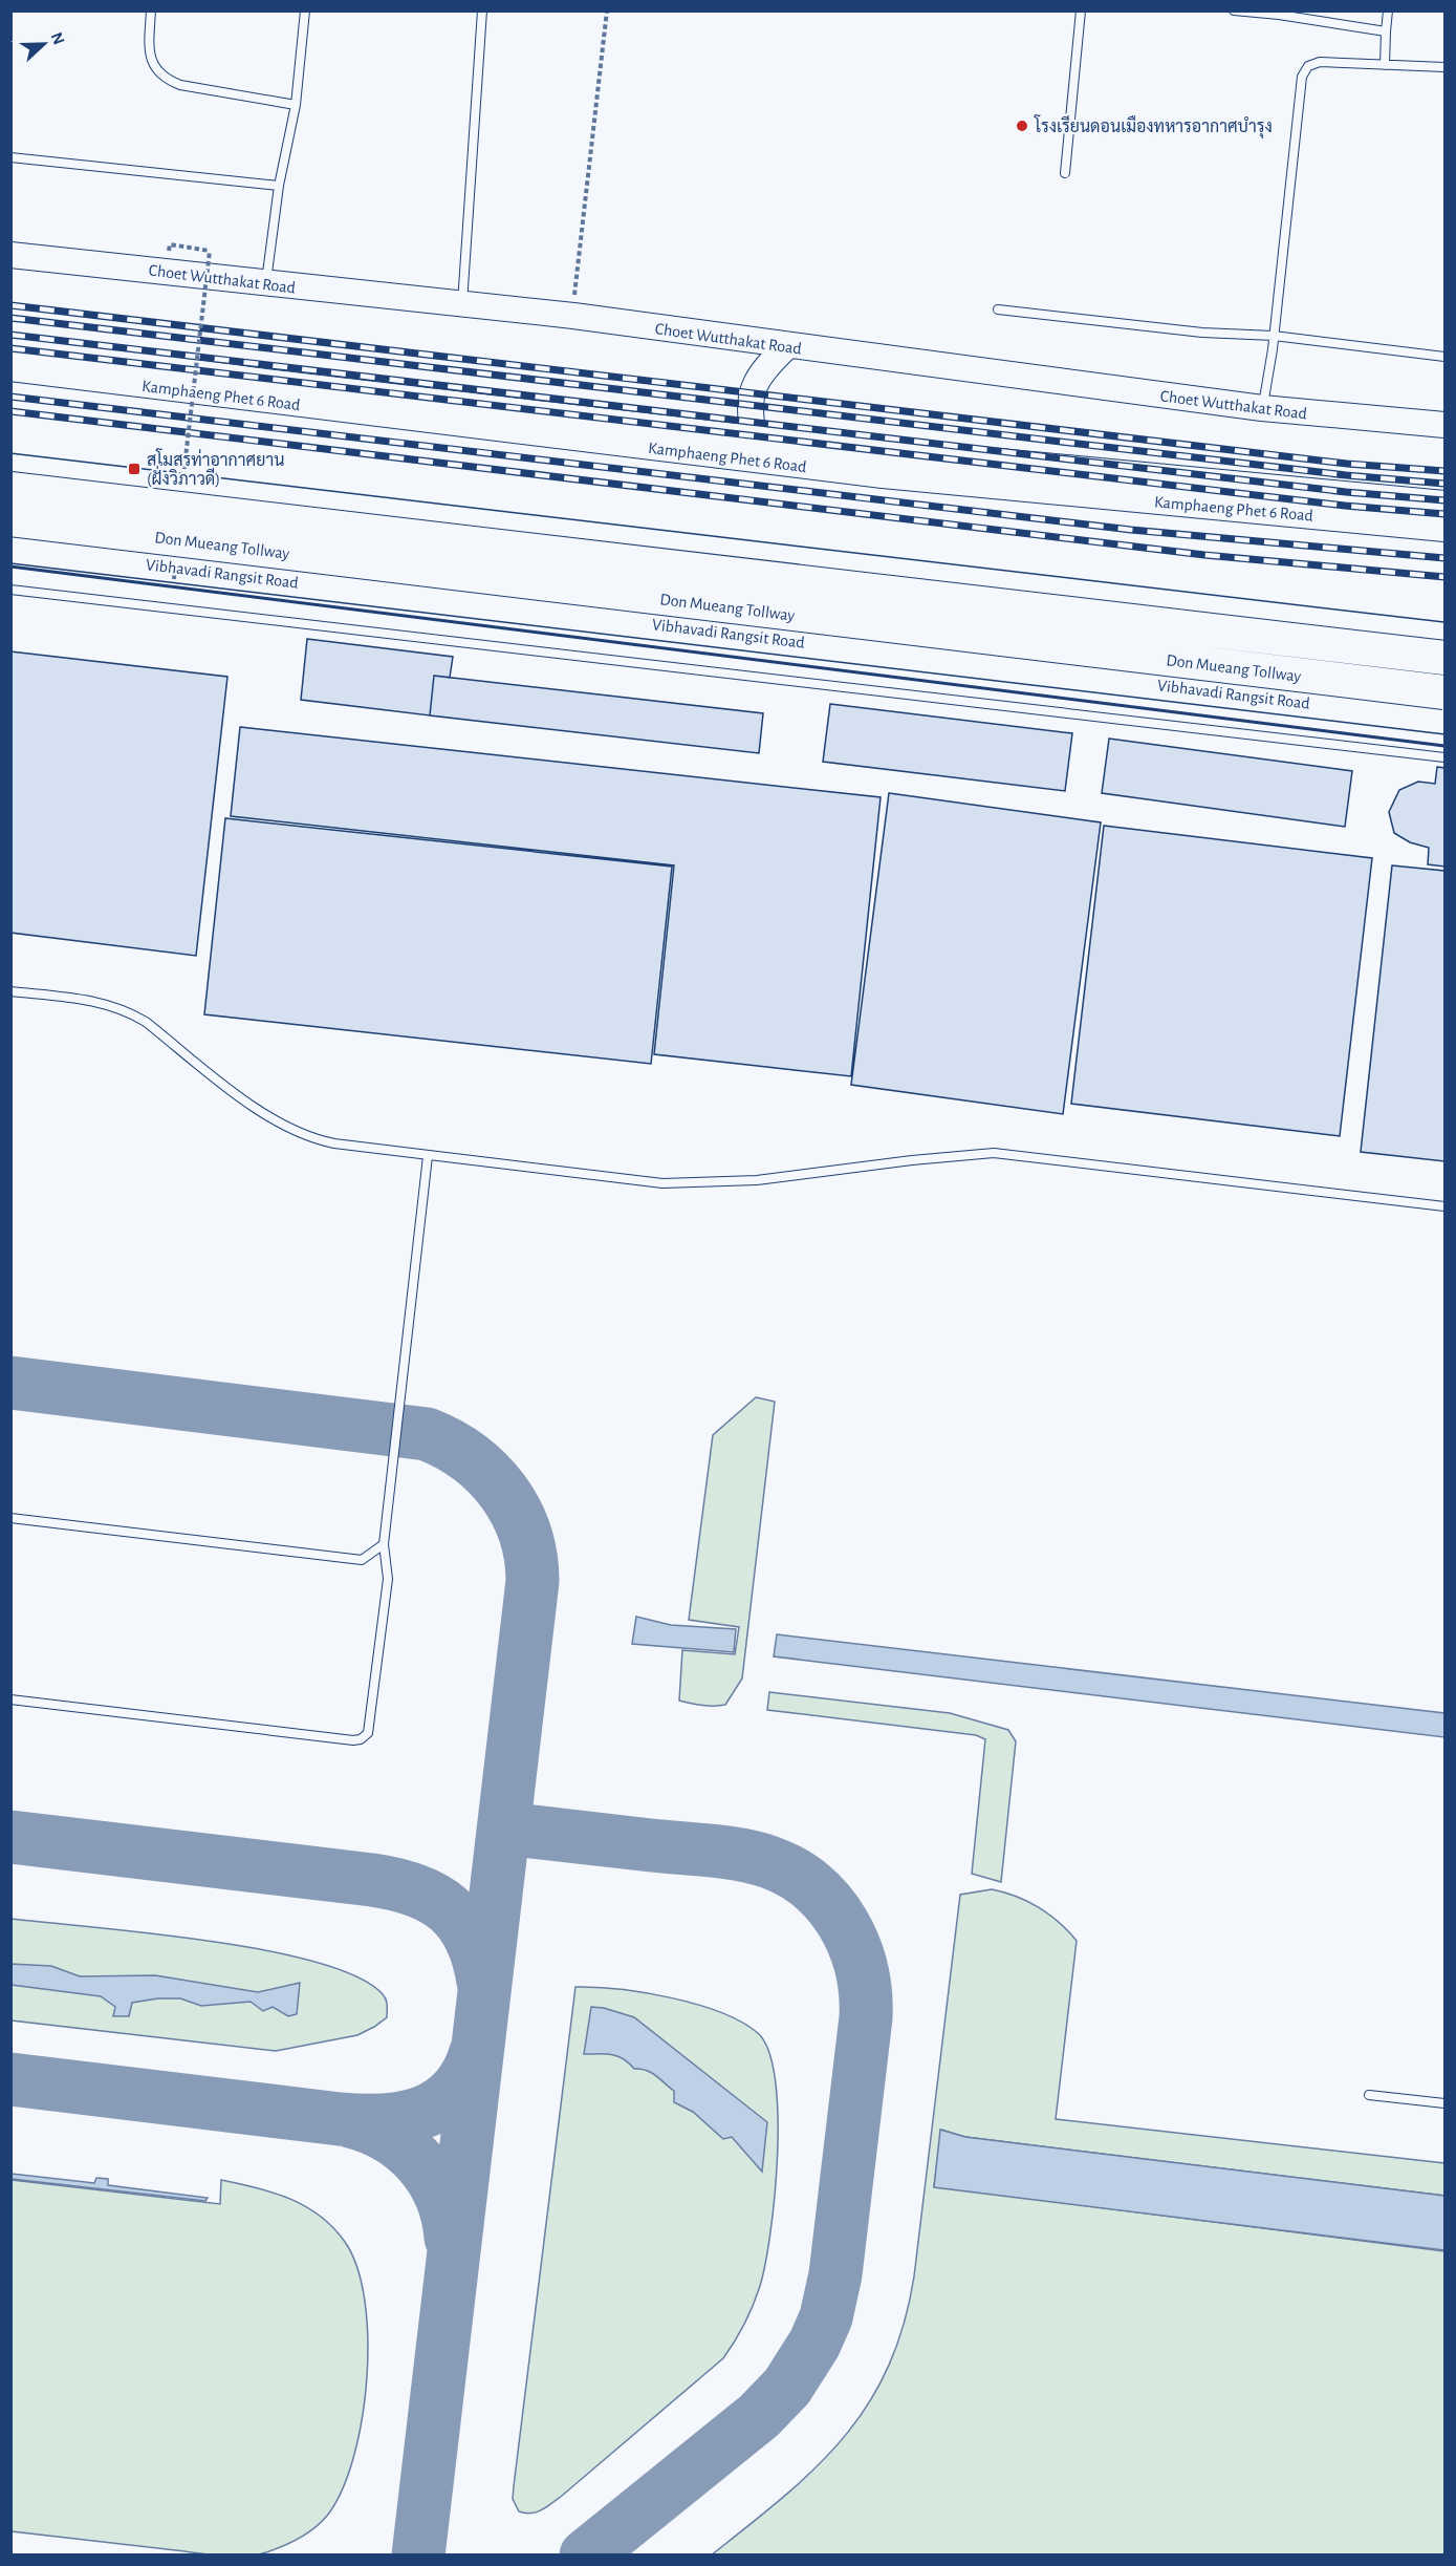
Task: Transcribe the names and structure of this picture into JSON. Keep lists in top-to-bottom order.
{
  "streets": {
    "highway": ["Don Mueang Tollway", "Vibhavadi Rangsit Road"],
    "main road": ["Choet Wutthakat Road", "Kamphaeng Phet 6 Road"]
  },
  "places": {
    "other": ["โรงเรียนดอนเมืองทหารอากาศบำรุง"],
    "transit": ["สโมสรท่าอากาศยาน (ฝั่งวิภาวดี)"]
  },
  "north": "right"
}
